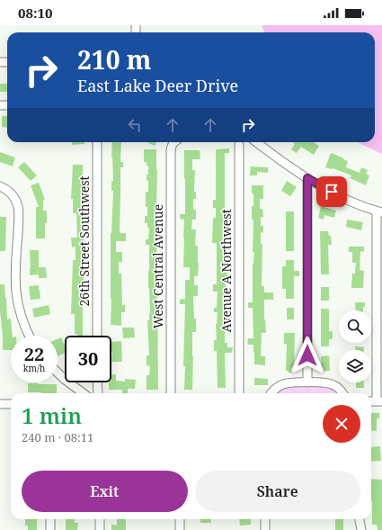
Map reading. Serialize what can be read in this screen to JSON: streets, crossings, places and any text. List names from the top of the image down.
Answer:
{
  "streets": {
    "street": ["26th Street Southwest", "West Central Avenue", "Avenue A Northwest"]
  },
  "page": {
    "status": "08:10",
    "turn": ["210 m", "East Lake Deer Drive"],
    "speed": "22 km/h",
    "limit": "30",
    "heading": ["1 min", "240 m · 08:11"],
    "buttons": ["Exit", "Share"]
  }
}
